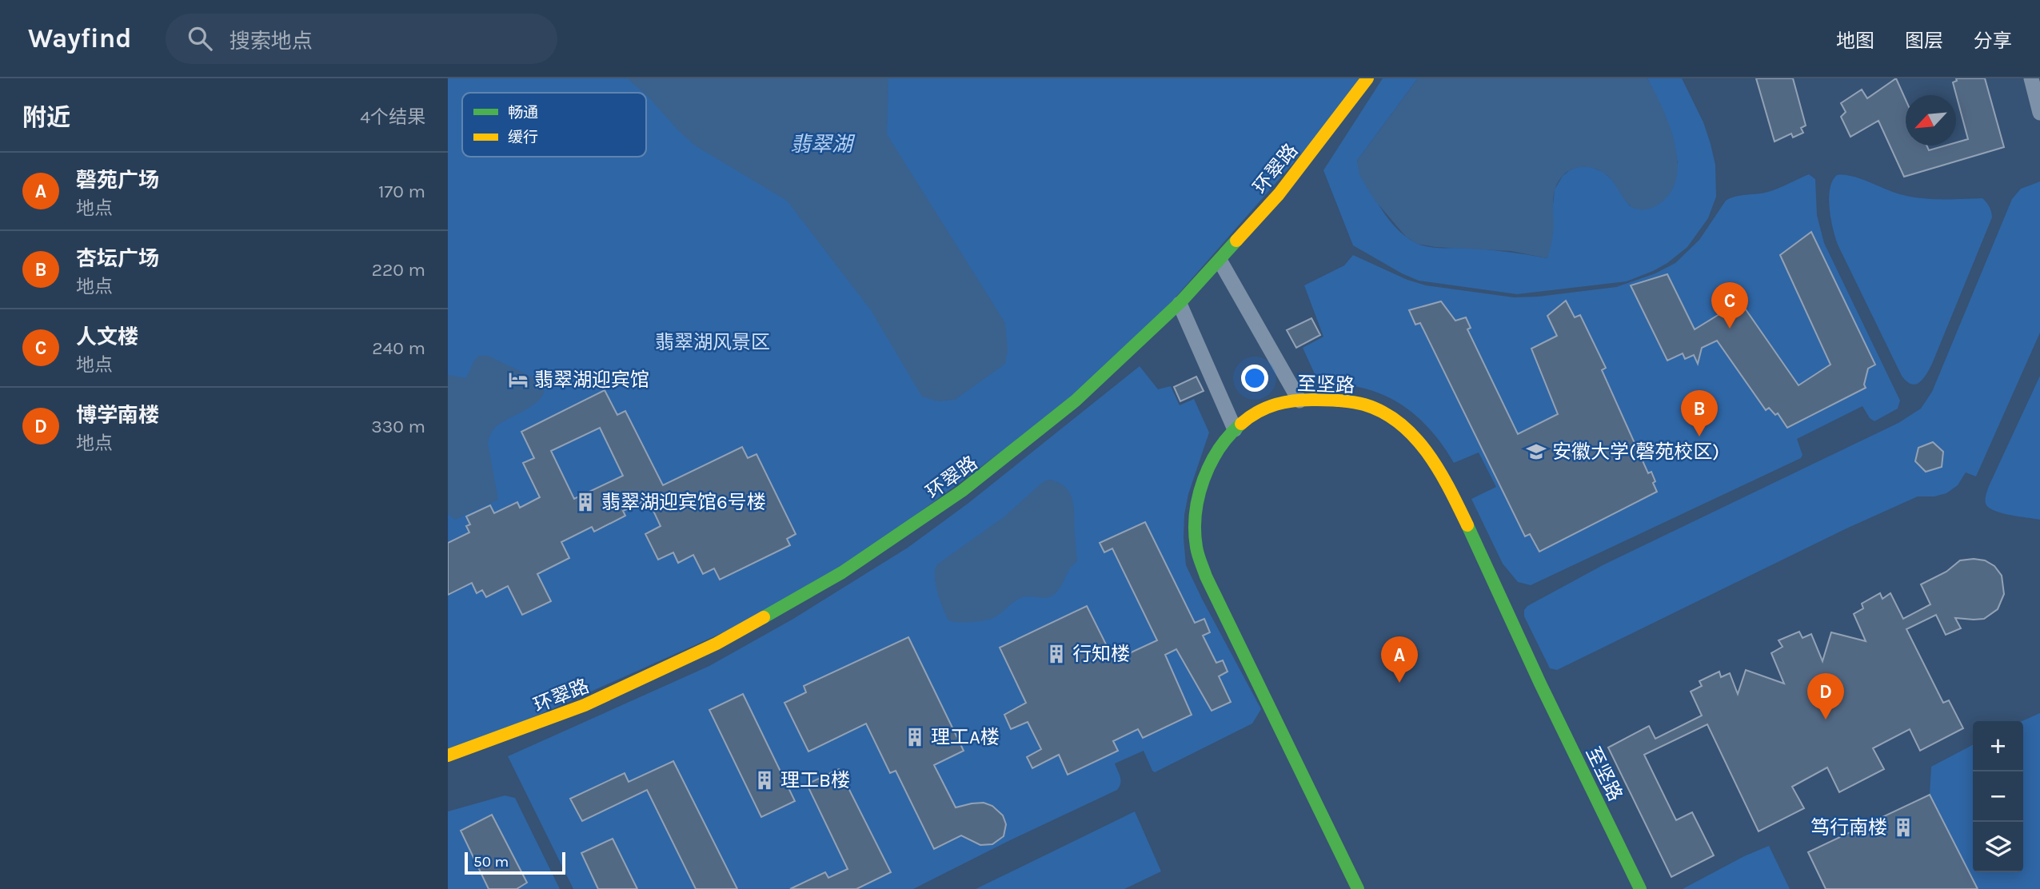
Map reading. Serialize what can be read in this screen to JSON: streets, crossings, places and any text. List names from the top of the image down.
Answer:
{
  "streets": {
    "street": ["环翠路", "至坚路"]
  },
  "water": ["翡翠湖"],
  "parks": ["翡翠湖风景区"],
  "places": {
    "hotel": ["翡翠湖迎宾馆"],
    "school or university": ["安徽大学(磬苑校区)"],
    "building": [
      "翡翠湖迎宾馆6号楼",
      "行知楼",
      "理工A楼",
      "理工B楼",
      "笃行南楼"
    ]
  },
  "legend": ["畅通", "缓行"],
  "scale_bar": "50 m",
  "north": "bottom left",
  "page": {
    "header": "Wayfind",
    "search": "搜索地点",
    "nav": ["地图", "图层", "分享"],
    "heading": ["附近", "4个结果"],
    "list": [
      {
        "mark": "A",
        "name": "磬苑广场",
        "note": "地点",
        "value": "170 m"
      },
      {
        "mark": "B",
        "name": "杏坛广场",
        "note": "地点",
        "value": "220 m"
      },
      {
        "mark": "C",
        "name": "人文楼",
        "note": "地点",
        "value": "240 m"
      },
      {
        "mark": "D",
        "name": "博学南楼",
        "note": "地点",
        "value": "330 m"
      }
    ],
    "pins": [
      "C",
      "B",
      "A",
      "D"
    ],
    "map_buttons": ["+", "−"],
    "scale": "50 m"
  }
}
